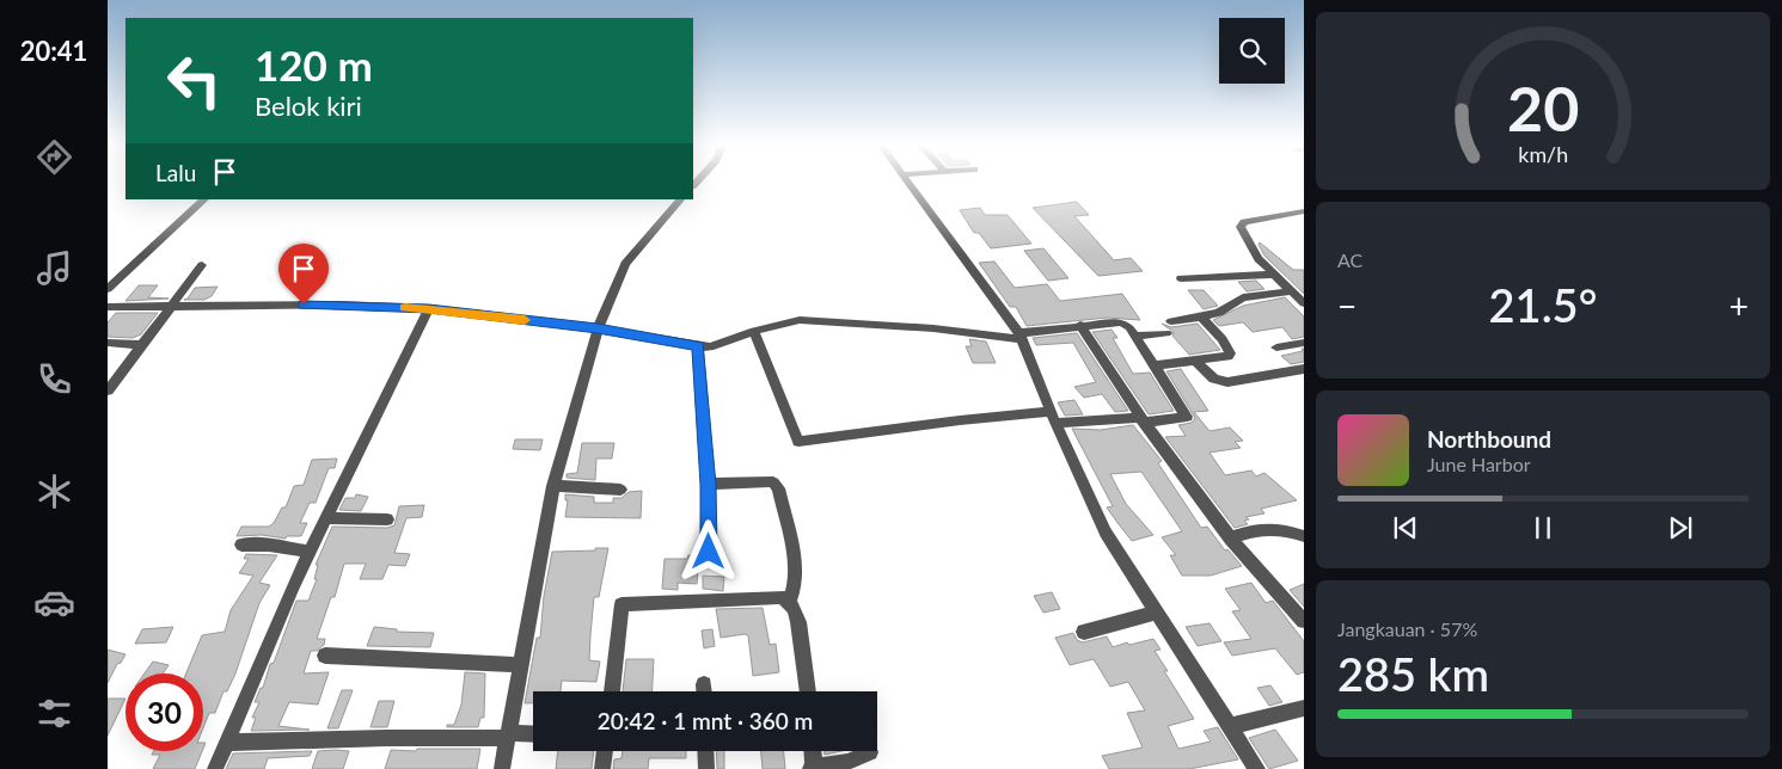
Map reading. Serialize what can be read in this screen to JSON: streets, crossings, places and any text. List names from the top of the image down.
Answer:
{
  "page": {
    "tabs": "20:41",
    "turn": ["120 m", "Belok kiri"],
    "then": "Lalu",
    "tile": [
      "AC",
      ["Jangkauan · 57%", "285 km"]
    ],
    "heat": ["−", "21.5°", "+"],
    "song": ["Northbound", "June Harbor"],
    "limit": "30",
    "trip": "20:42 · 1 mnt · 360 m",
    "gauge": ["20", "km/h"]
  }
}
